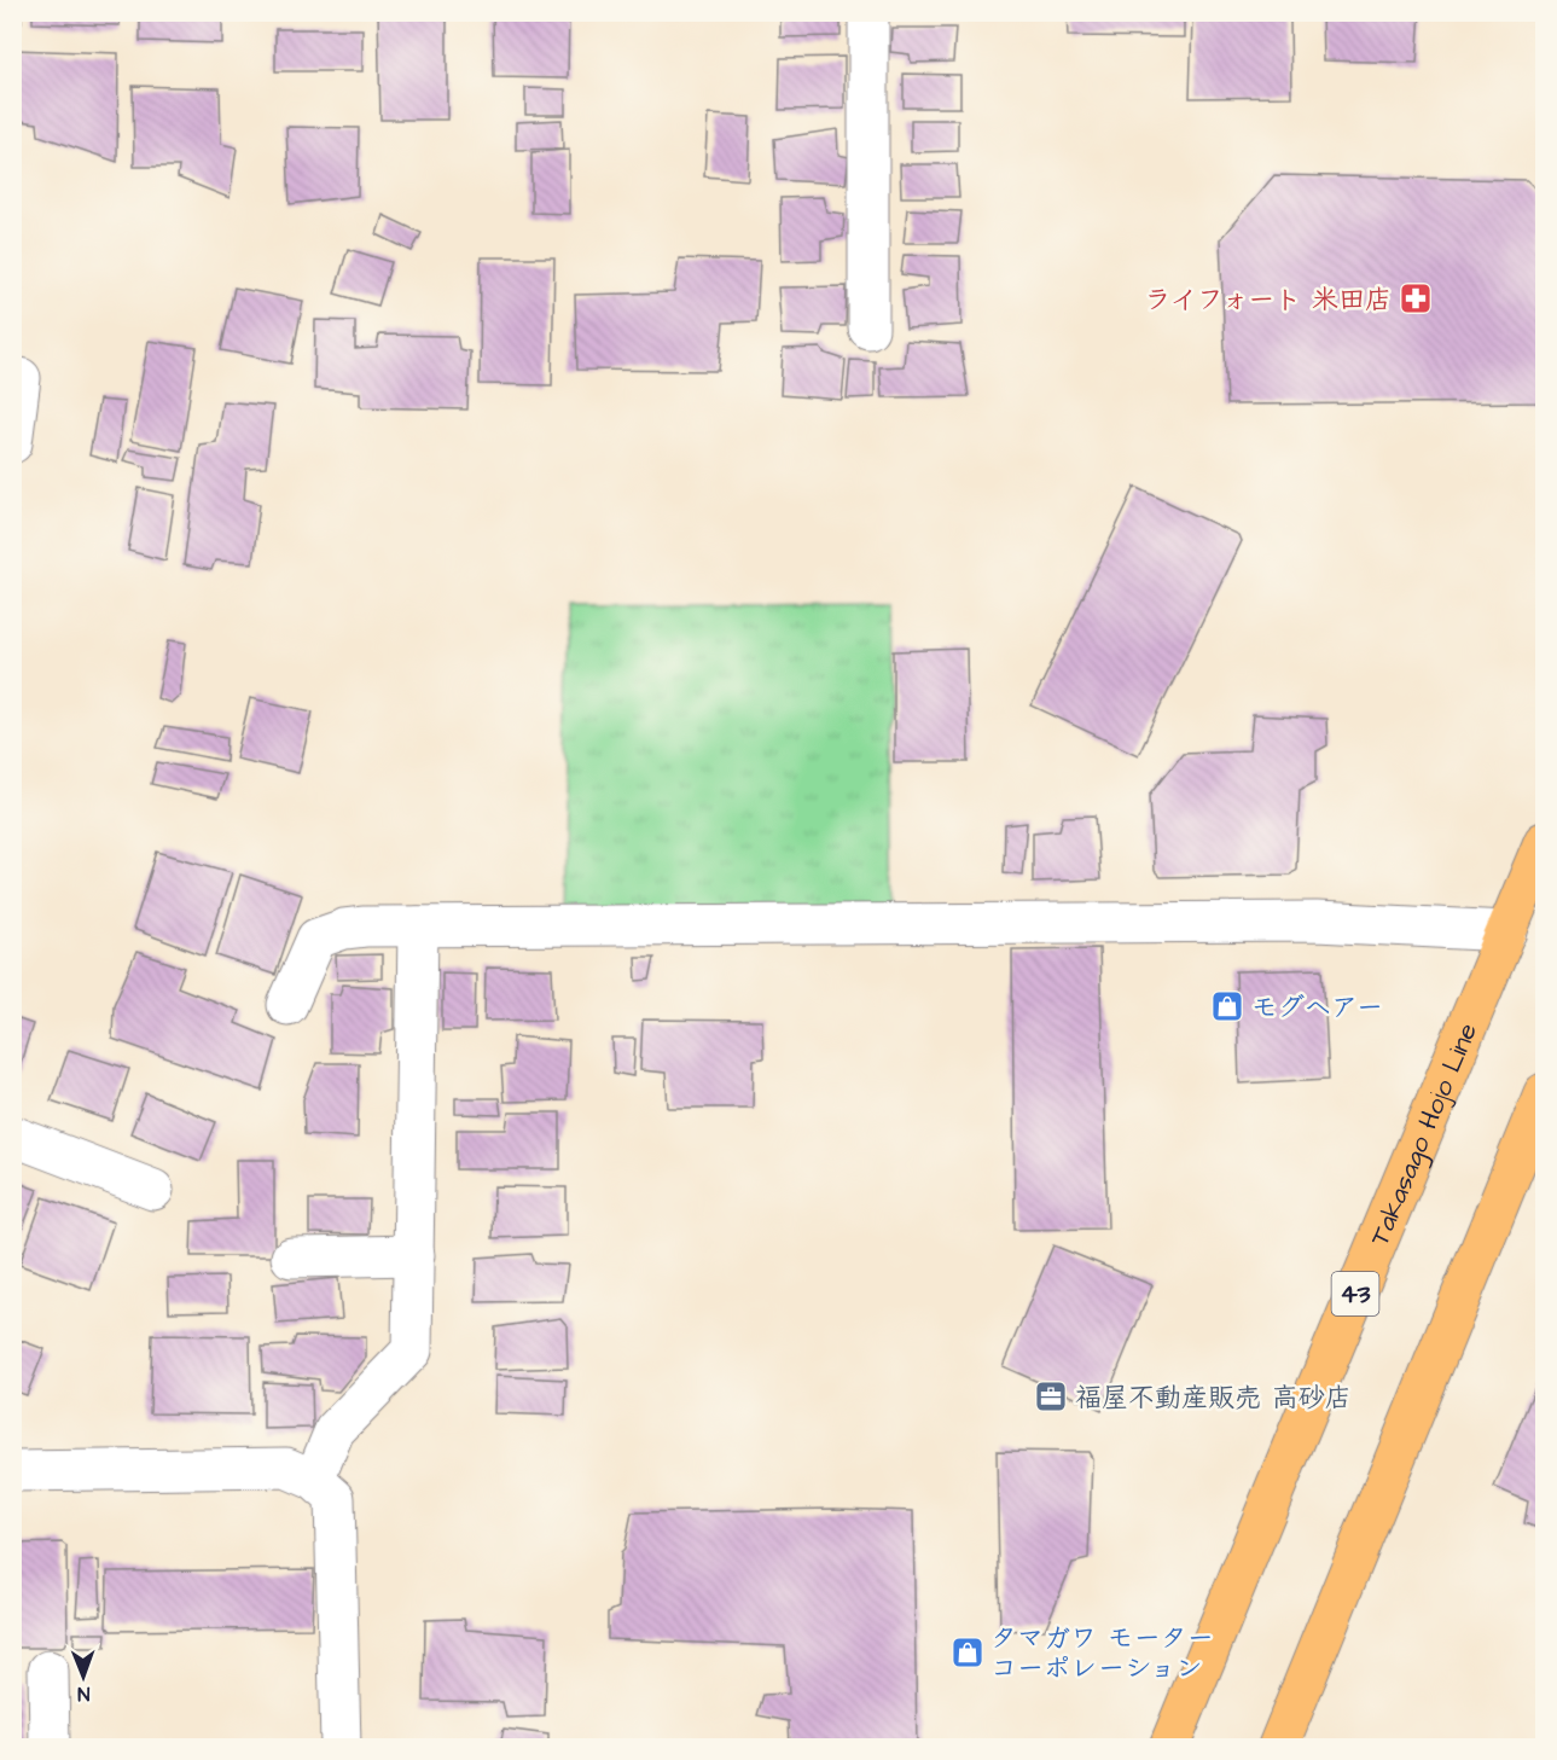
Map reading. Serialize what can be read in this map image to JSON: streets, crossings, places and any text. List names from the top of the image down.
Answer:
{
  "streets": {
    "main road": ["Takasago Hojo Line", "43"]
  },
  "places": {
    "pharmacy": ["ライフォート 米田店"],
    "shop": ["モグヘアー", "タマガワ モーター コーポレーション"],
    "office": ["福屋不動産販売 高砂店"]
  },
  "north": "bottom"
}
